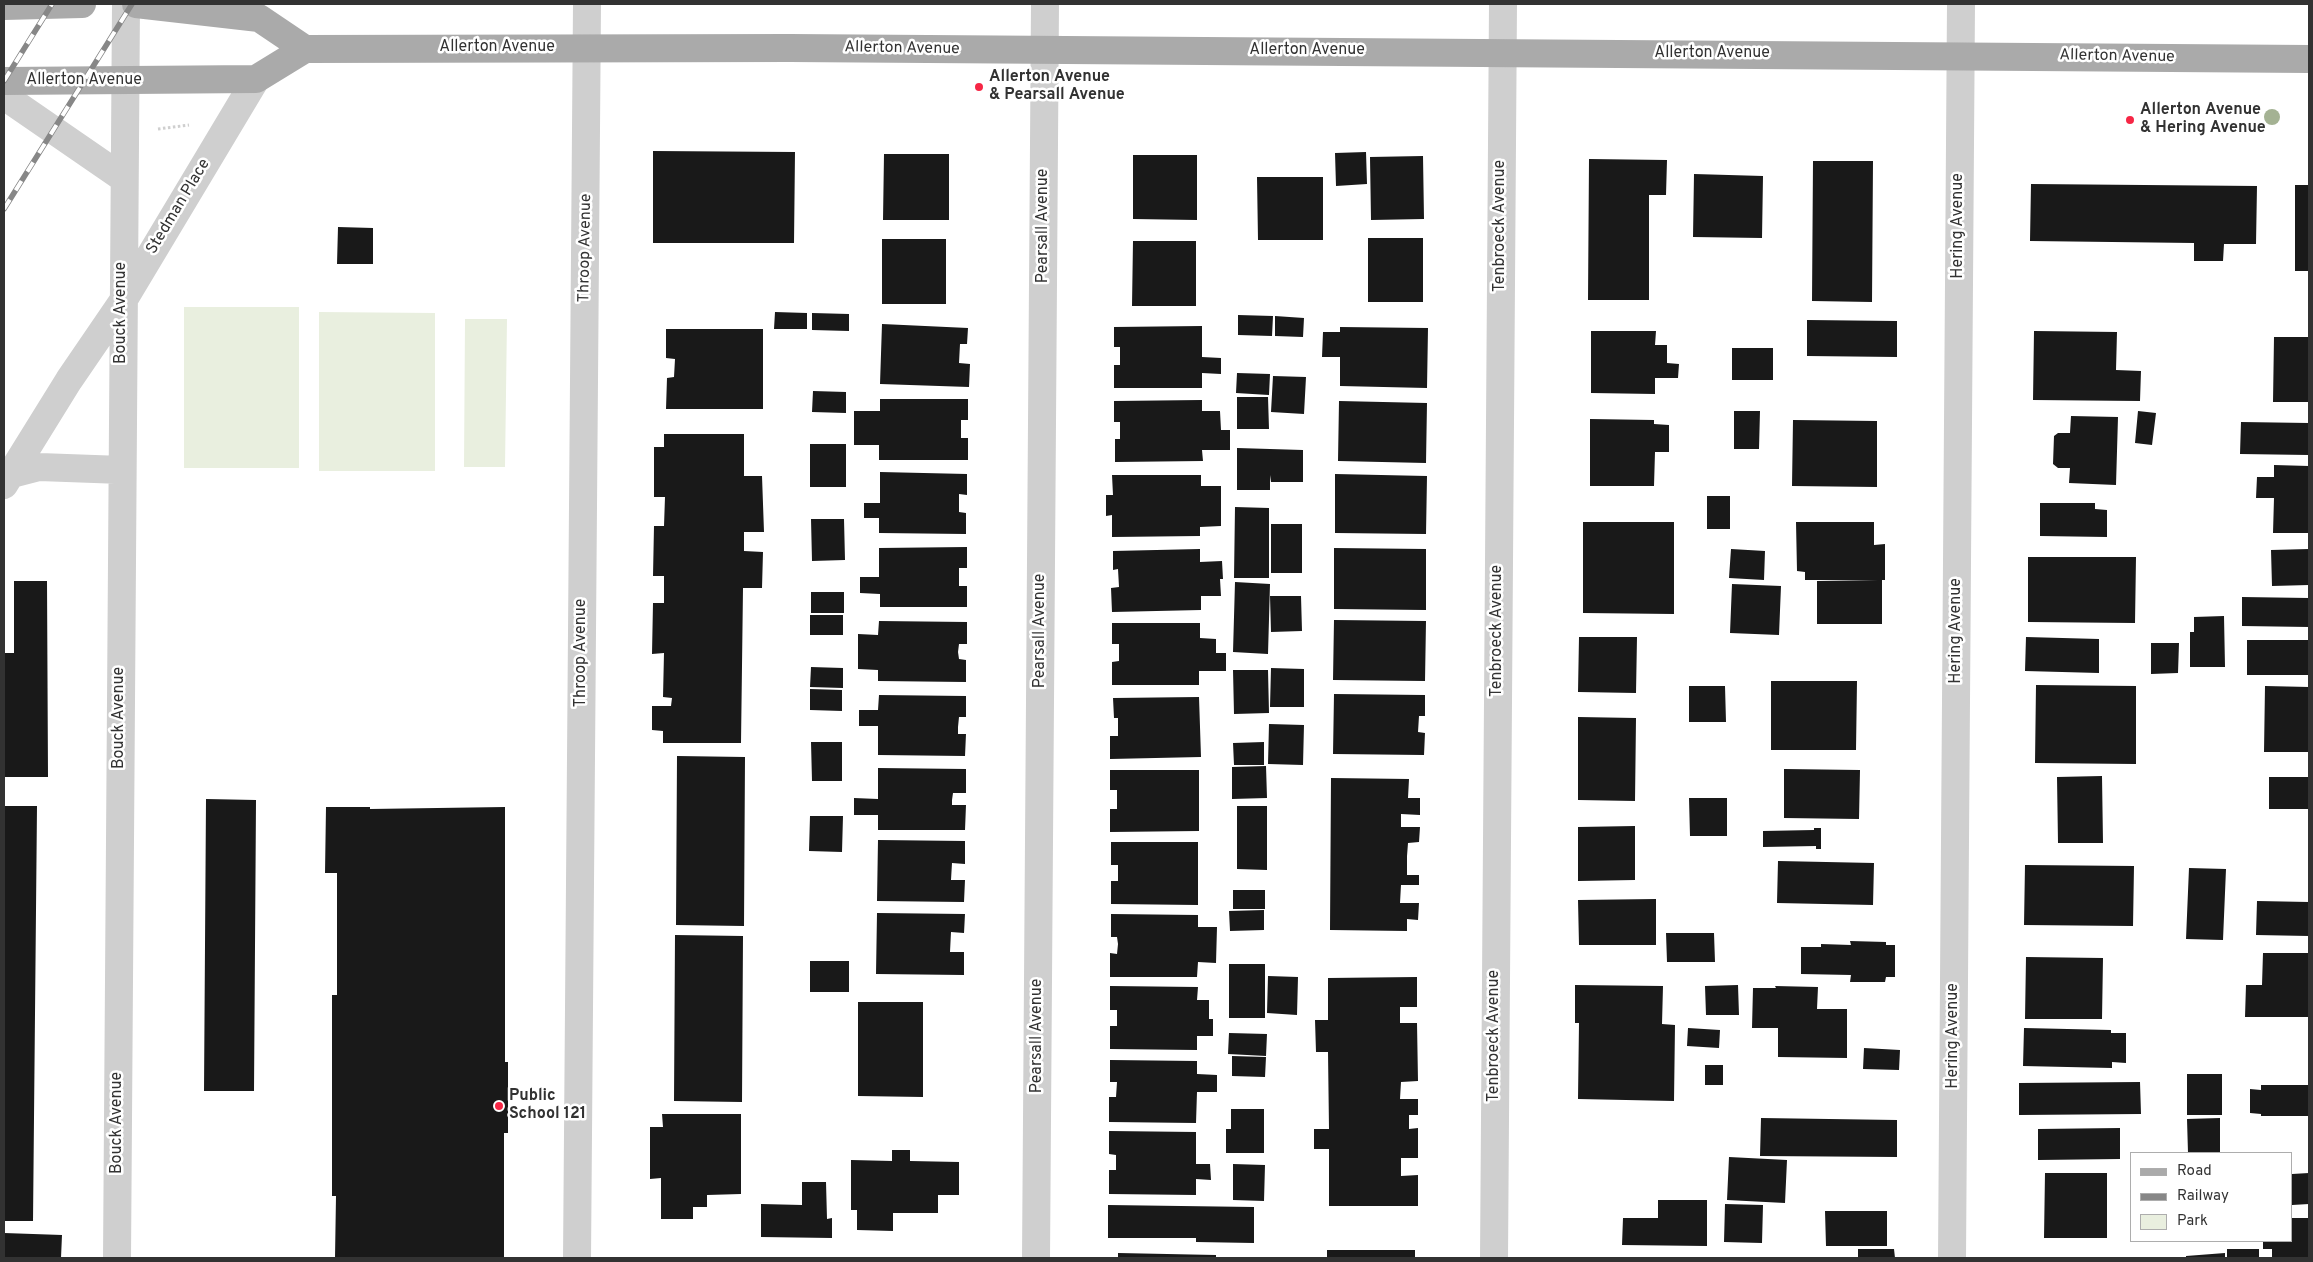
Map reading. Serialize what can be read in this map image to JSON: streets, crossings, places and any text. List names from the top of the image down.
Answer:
{
  "streets": {
    "main road": ["Allerton Avenue"],
    "street": [
      "Stedman Place",
      "Pearsall Avenue",
      "Tenbroeck Avenue",
      "Hering Avenue",
      "Throop Avenue",
      "Bouck Avenue"
    ]
  },
  "crossings": [
    ["Allerton Avenue", "Stedman Place"],
    ["Allerton Avenue", "Pearsall Avenue"],
    ["Allerton Avenue", "Tenbroeck Avenue"],
    ["Allerton Avenue", "Hering Avenue"],
    ["Allerton Avenue", "Throop Avenue"],
    ["Allerton Avenue", "Bouck Avenue"],
    ["Stedman Place", "Bouck Avenue"]
  ],
  "places": ["Allerton Avenue & Pearsall Avenue", "Allerton Avenue & Hering Avenue", "Public School 121"],
  "legend": ["Road", "Railway", "Park"]
}
